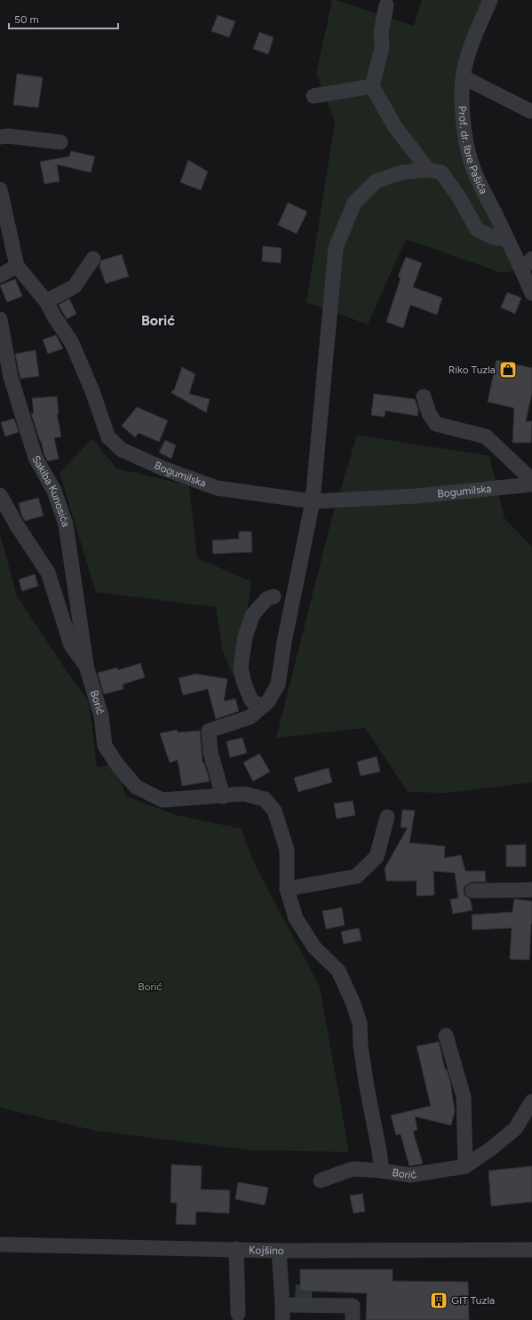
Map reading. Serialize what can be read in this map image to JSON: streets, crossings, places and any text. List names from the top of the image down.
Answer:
{
  "streets": {
    "street": [
      "Prof. dr. Ibre Pašića",
      "Bogumilska",
      "Sakiba Kunosića",
      "Borić",
      "Kojšino"
    ]
  },
  "crossings": [
    ["Sakiba Kunosića", "Borić"]
  ],
  "districts": ["Borić"],
  "parks": ["Borić"],
  "places": {
    "shop": ["Riko Tuzla"],
    "building": ["GIT Tuzla"]
  },
  "scale_bar": "50 m"
}
